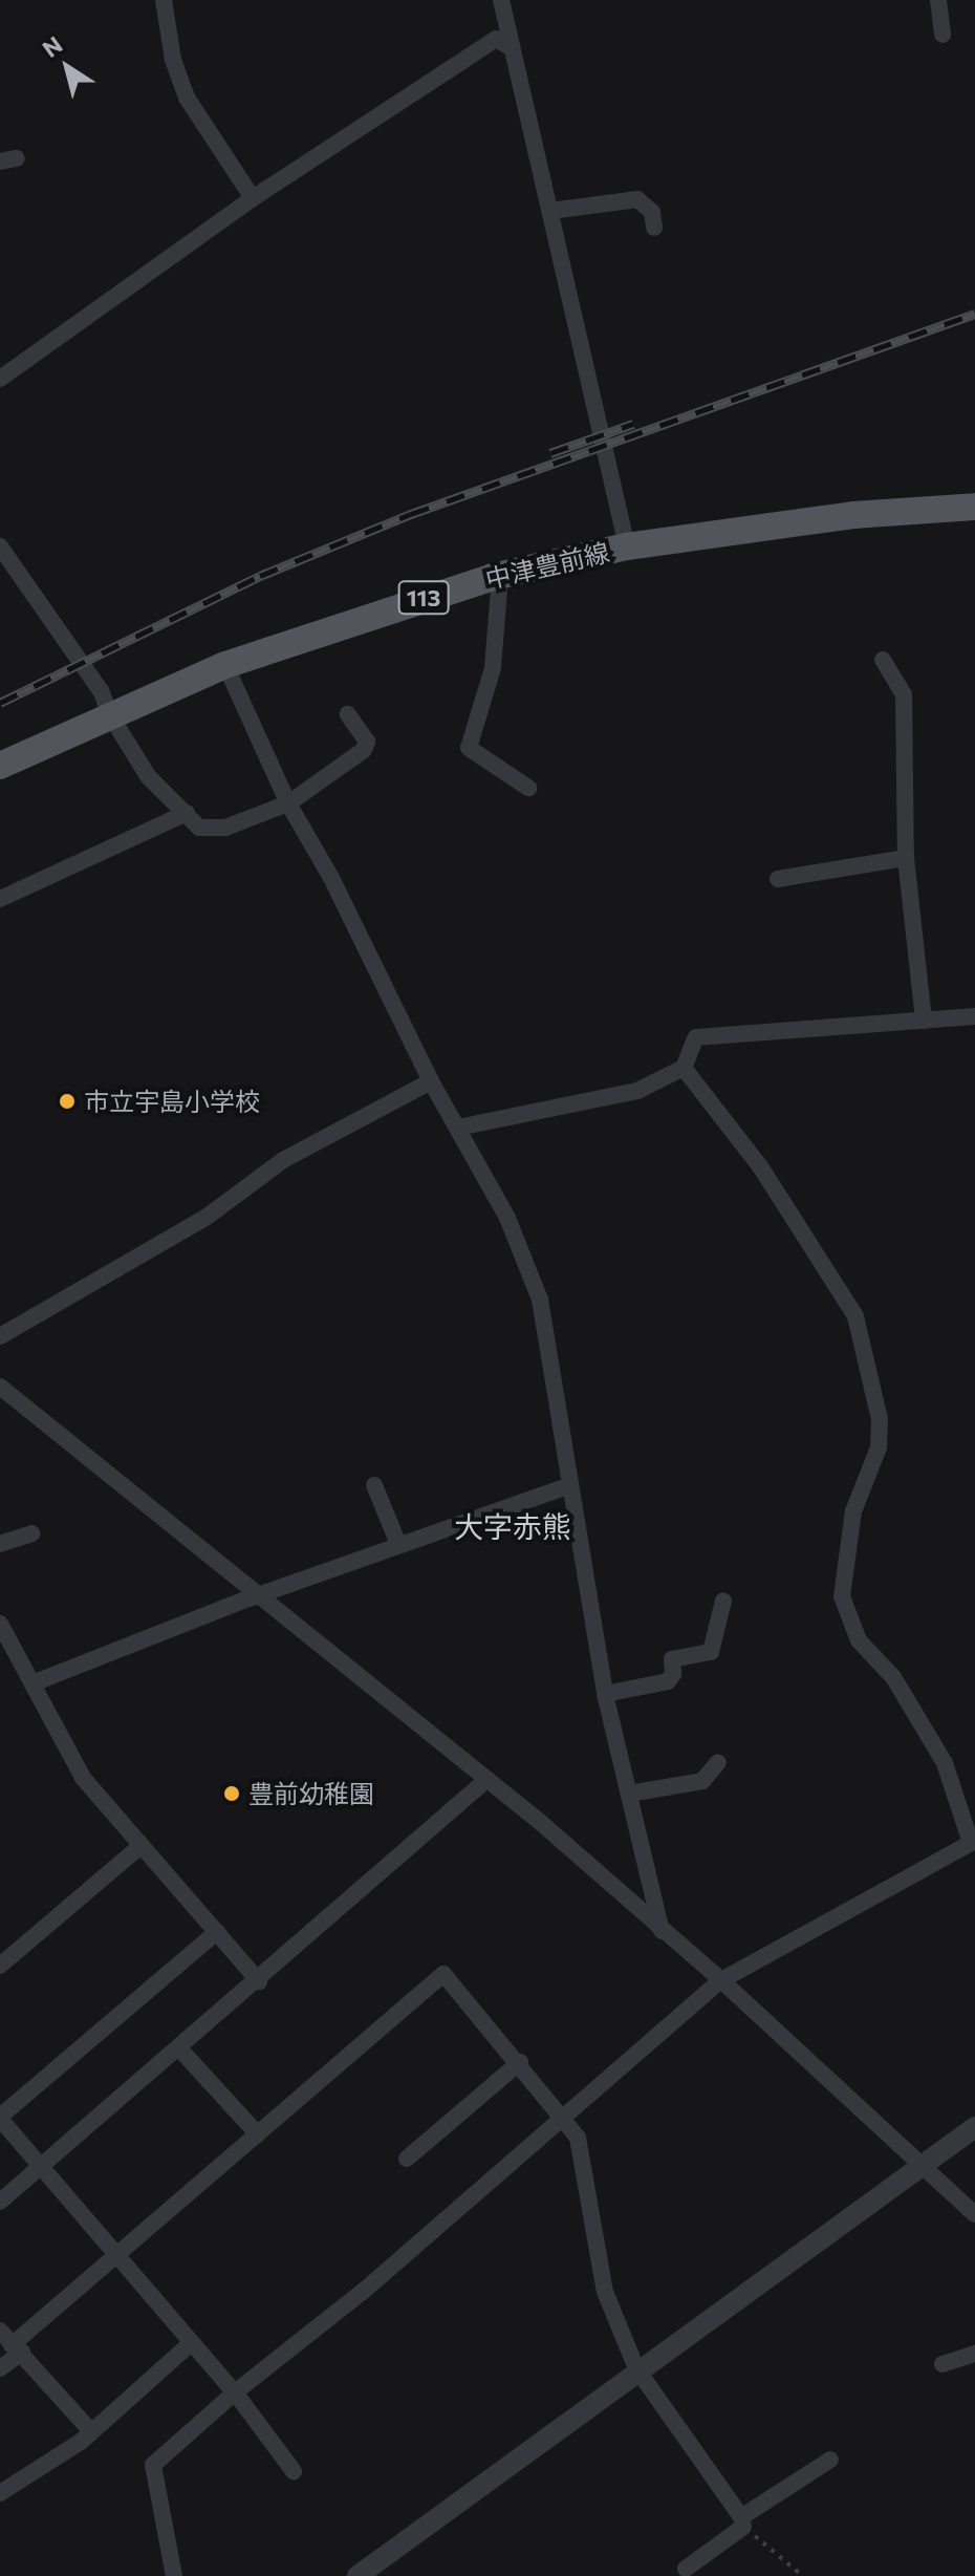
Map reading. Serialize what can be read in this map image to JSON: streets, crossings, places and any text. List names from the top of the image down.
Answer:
{
  "streets": {
    "main road": ["中津豊前線", "113"]
  },
  "districts": ["大字赤熊"],
  "places": ["市立宇島小学校", "豊前幼稚園"],
  "north": "top left"
}
